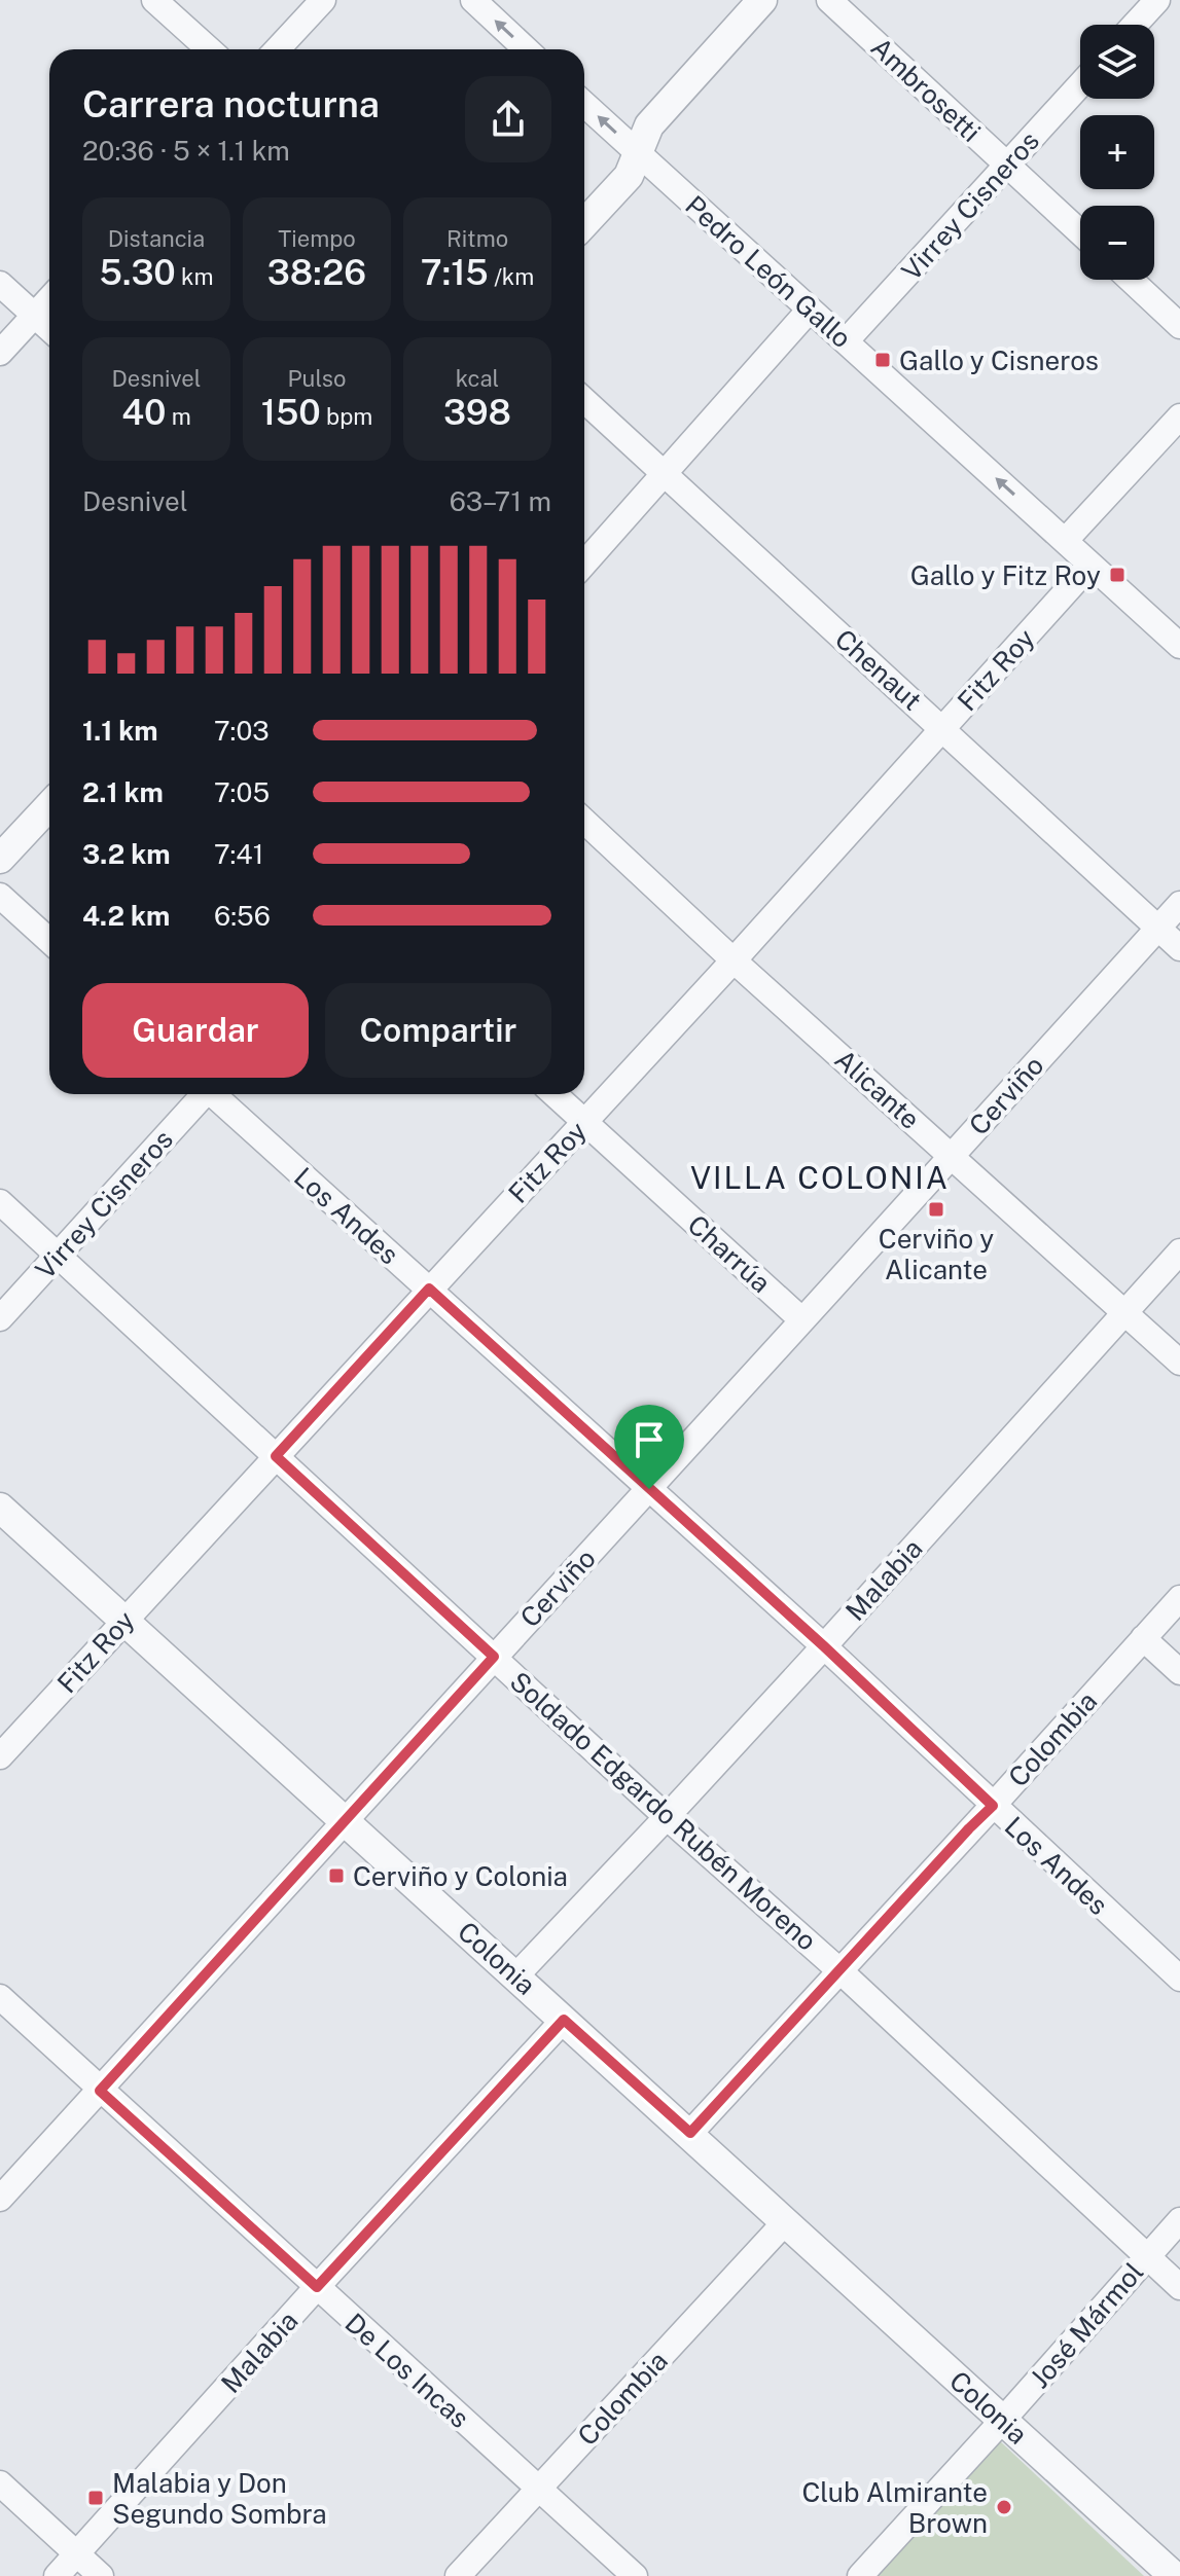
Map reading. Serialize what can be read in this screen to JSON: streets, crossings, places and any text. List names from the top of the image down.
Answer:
{
  "streets": {
    "street": [
      "Ambrosetti",
      "Virrey Cisneros",
      "Pedro León Gallo",
      "Chenaut",
      "Fitz Roy",
      "Alicante",
      "Cerviño",
      "Los Andes",
      "Charrúa",
      "Malabia",
      "Colombia",
      "Soldado Edgardo Rubén Moreno",
      "Colonia",
      "José Mármol",
      "De Los Incas"
    ]
  },
  "crossings": [
    ["Ambrosetti", "Virrey Cisneros"],
    ["Virrey Cisneros", "Pedro León Gallo"],
    ["Virrey Cisneros", "Soldado Edgardo Rubén Moreno"],
    ["Pedro León Gallo", "Fitz Roy"],
    ["Chenaut", "Fitz Roy"],
    ["Chenaut", "Cerviño"],
    ["Fitz Roy", "Alicante"],
    ["Fitz Roy", "Los Andes"],
    ["Fitz Roy", "Charrúa"],
    ["Fitz Roy", "Soldado Edgardo Rubén Moreno"],
    ["Fitz Roy", "Colonia"],
    ["Alicante", "Cerviño"],
    ["Alicante", "Malabia"],
    ["Cerviño", "Los Andes"],
    ["Cerviño", "Charrúa"],
    ["Cerviño", "Soldado Edgardo Rubén Moreno"],
    ["Cerviño", "Colonia"],
    ["Cerviño", "De Los Incas"],
    ["Los Andes", "Malabia"],
    ["Los Andes", "Colombia"],
    ["Malabia", "Soldado Edgardo Rubén Moreno"],
    ["Malabia", "Colonia"],
    ["Malabia", "De Los Incas"],
    ["Colombia", "Soldado Edgardo Rubén Moreno"],
    ["Colombia", "Colonia"],
    ["Colombia", "De Los Incas"],
    ["Soldado Edgardo Rubén Moreno", "José Mármol"],
    ["Colonia", "José Mármol"]
  ],
  "one_way": ["Pedro León Gallo"],
  "districts": ["VILLA COLONIA"],
  "places": {
    "transit": [
      "Gallo y Cisneros",
      "Gallo y Fitz Roy",
      "Cerviño y Alicante",
      "Cerviño y Colonia",
      "Malabia y Don Segundo Sombra"
    ],
    "other": ["Club Almirante Brown"]
  },
  "page": {
    "map_buttons": ["+", "−"],
    "heading": ["Carrera nocturna", "20:36 · 5 × 1.1 km"],
    "stats": [
      ["Distancia", "5.30 km"],
      ["Tiempo", "38:26"],
      ["Ritmo", "7:15 /km"],
      ["Desnivel", "40 m"],
      ["Pulso", "150 bpm"],
      ["kcal", "398"]
    ],
    "chart": ["Desnivel", "63–71 m"],
    "list": [
      {
        "name": "1.1 km",
        "note": "7:03"
      },
      {
        "name": "2.1 km",
        "note": "7:05"
      },
      {
        "name": "3.2 km",
        "note": "7:41"
      },
      {
        "name": "4.2 km",
        "note": "6:56"
      }
    ],
    "buttons": ["Guardar", "Compartir"]
  }
}
